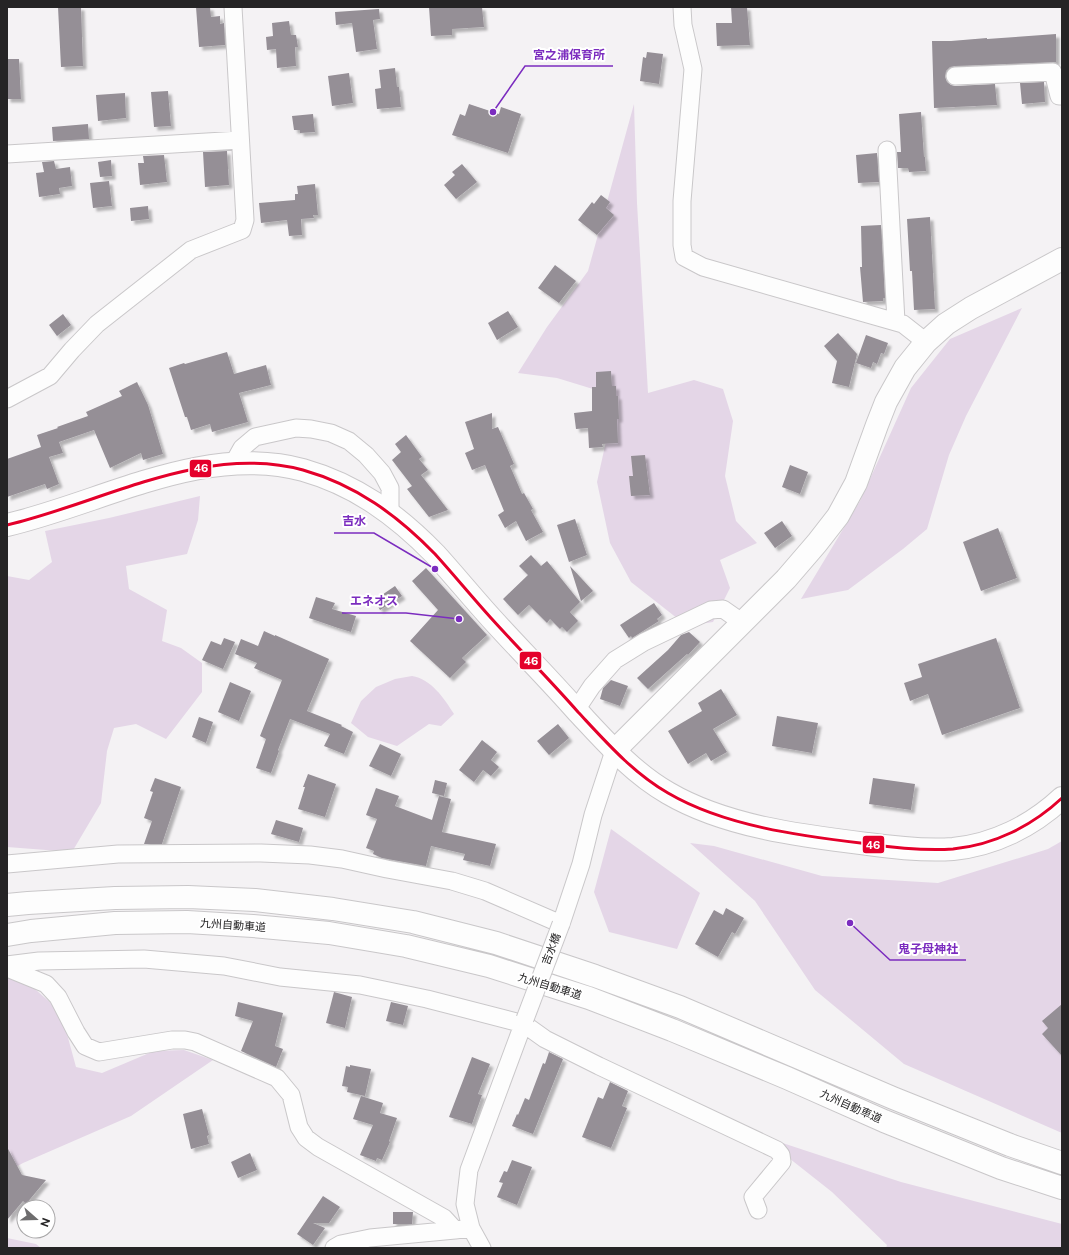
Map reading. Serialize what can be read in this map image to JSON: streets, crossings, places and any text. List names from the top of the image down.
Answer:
{
  "streets": {
    "main road": ["九州自動車道"],
    "street": ["吉水橋"]
  },
  "places": [
    "宮之浦保育所",
    "吉水",
    "エネオス",
    "鬼子母神社"
  ],
  "lines": ["transit line 46"],
  "north": "right"
}
